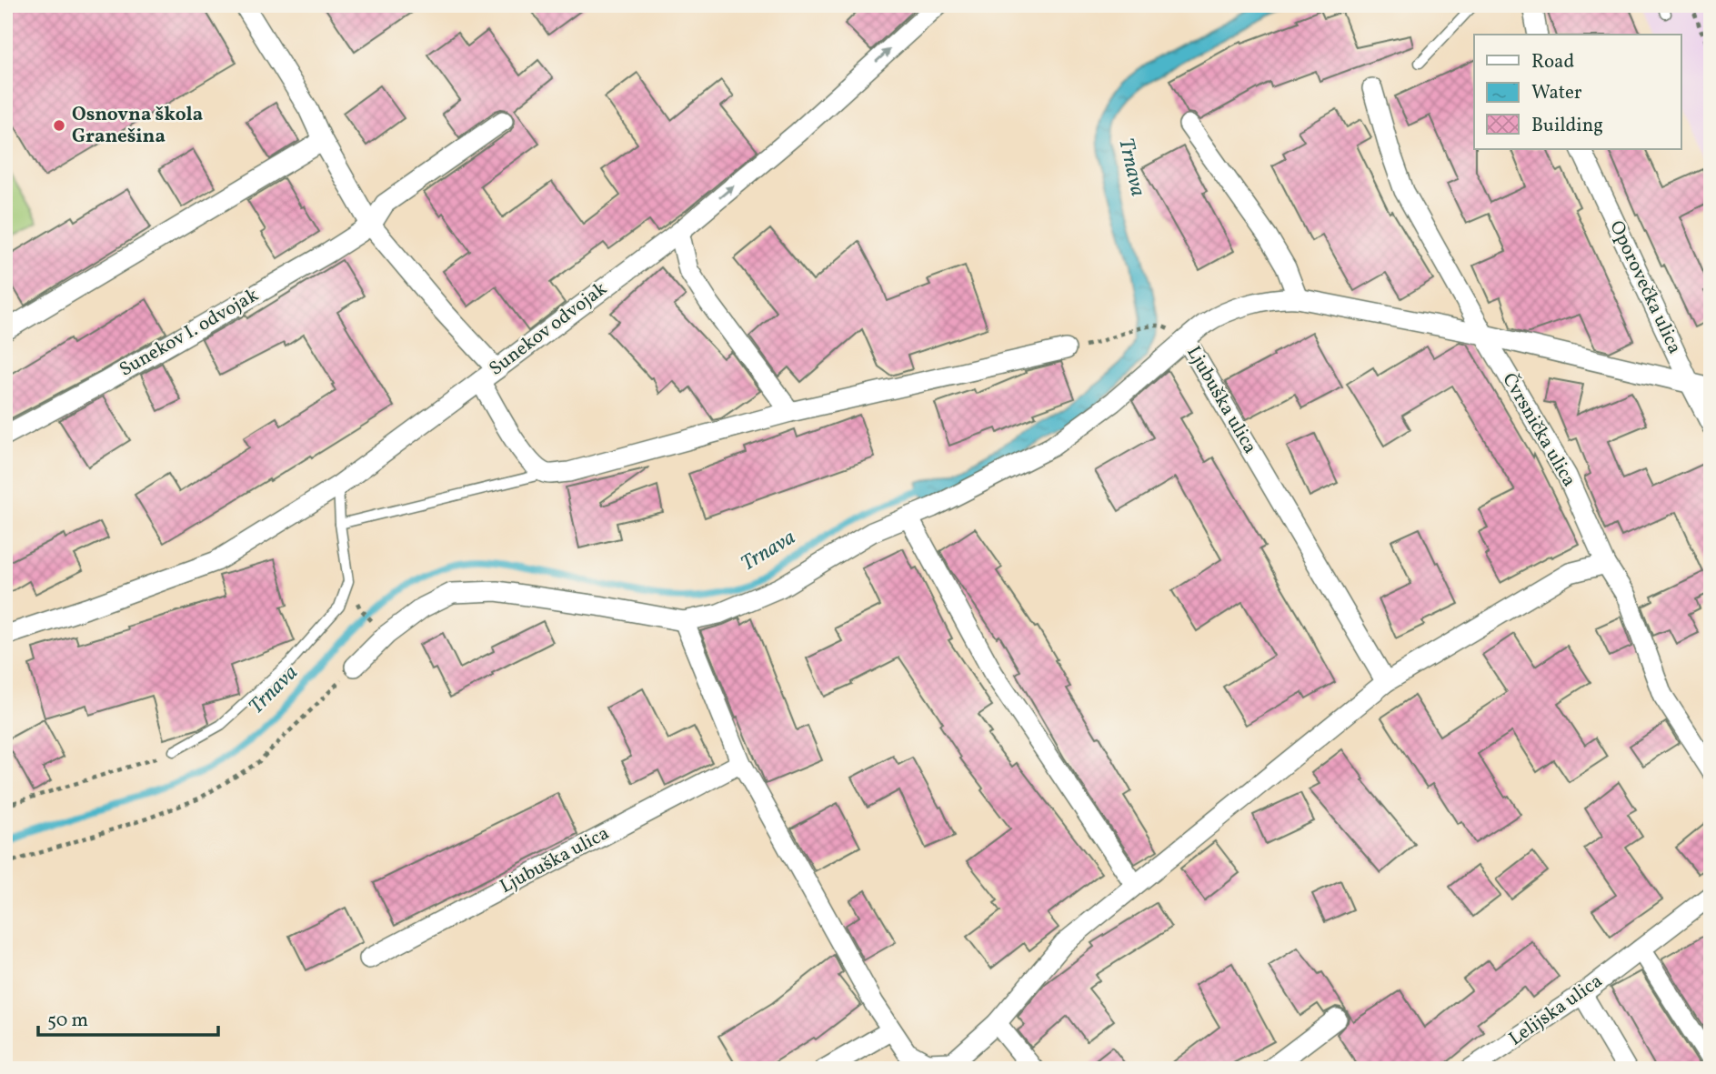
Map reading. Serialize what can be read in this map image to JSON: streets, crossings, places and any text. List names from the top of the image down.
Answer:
{
  "streets": {
    "street": [
      "Oporovečka ulica",
      "Sunekov odvojak",
      "Sunekov I. odvojak",
      "Ljubuška ulica",
      "Čvrsnička ulica",
      "Lelijska ulica"
    ]
  },
  "one_way": ["Sunekov odvojak"],
  "water": ["Trnava"],
  "places": ["Osnovna škola Granešina"],
  "legend": ["Road", "Water", "Building"],
  "scale_bar": "50 m"
}
